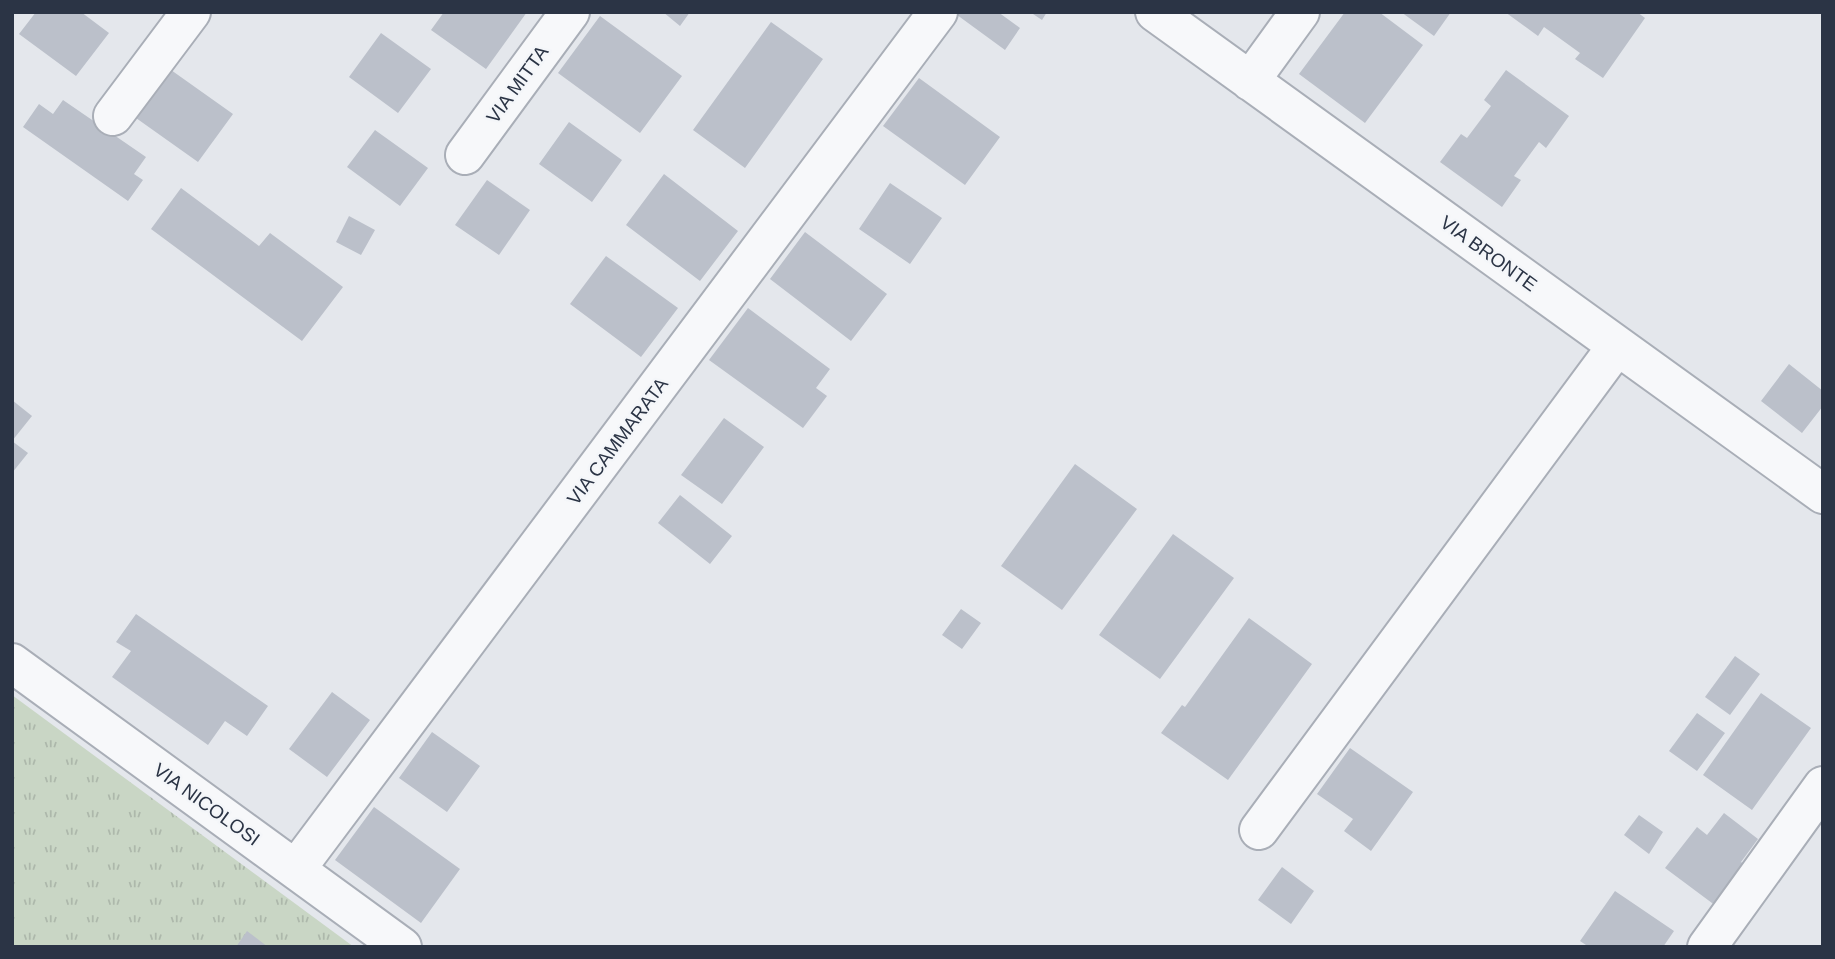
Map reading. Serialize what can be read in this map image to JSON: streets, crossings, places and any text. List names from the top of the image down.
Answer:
{
  "streets": {
    "street": [
      "VIA MITTA",
      "VIA BRONTE",
      "VIA CAMMARATA",
      "VIA NICOLOSI"
    ]
  },
  "crossings": [
    ["VIA CAMMARATA", "VIA NICOLOSI"]
  ]
}
